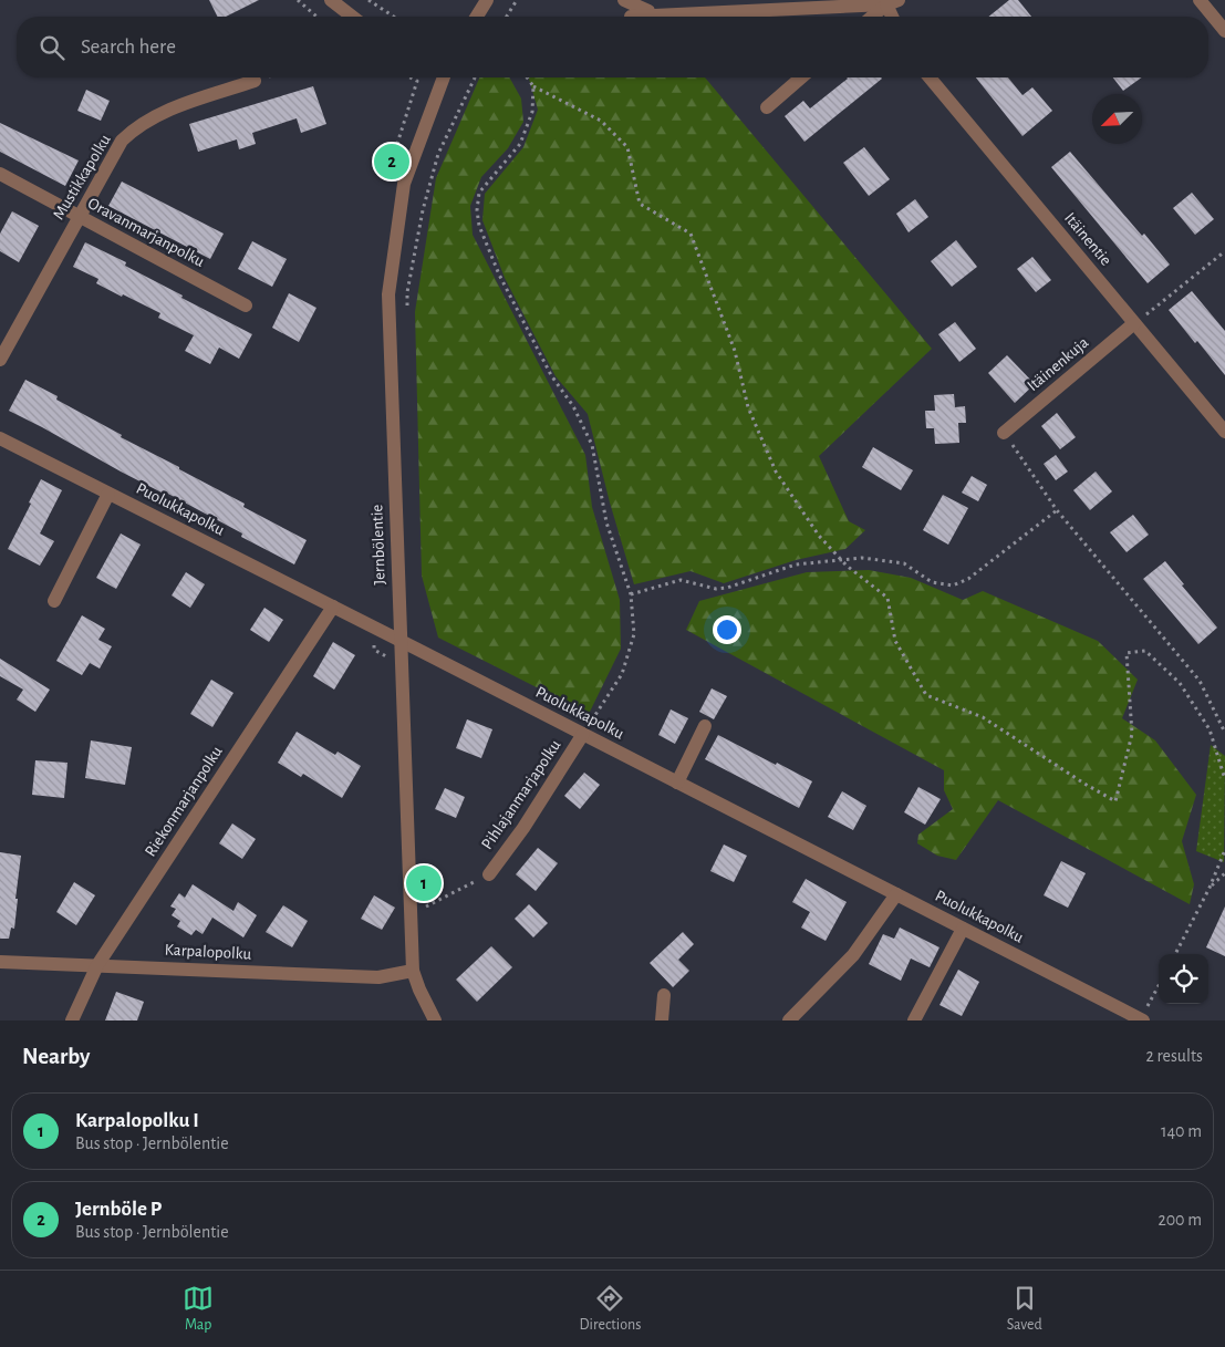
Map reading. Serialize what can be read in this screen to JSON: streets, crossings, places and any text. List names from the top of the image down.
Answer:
{
  "streets": {
    "street": [
      "Mustikkapolku",
      "Oravanmarjanpolku",
      "Itäinentie",
      "Itäinenkuja",
      "Puolukkapolku",
      "Jernbölentie",
      "Pihlajanmarjapolku",
      "Riekonmarjanpolku",
      "Karpalopolku"
    ]
  },
  "crossings": [
    ["Mustikkapolku", "Oravanmarjanpolku"],
    ["Itäinentie", "Itäinenkuja"],
    ["Puolukkapolku", "Jernbölentie"],
    ["Puolukkapolku", "Pihlajanmarjapolku"],
    ["Puolukkapolku", "Riekonmarjanpolku"],
    ["Jernbölentie", "Karpalopolku"],
    ["Riekonmarjanpolku", "Karpalopolku"]
  ],
  "north": "bottom left",
  "page": {
    "search": "Search here",
    "pins": ["2", "1"],
    "heading": ["Nearby", "2 results"],
    "list": [
      {
        "mark": "1",
        "name": "Karpalopolku I",
        "note": "Bus stop · Jernbölentie",
        "value": "140 m"
      },
      {
        "mark": "2",
        "name": "Jernböle P",
        "note": "Bus stop · Jernbölentie",
        "value": "200 m"
      }
    ],
    "nav": ["Map", "Directions", "Saved"]
  }
}
